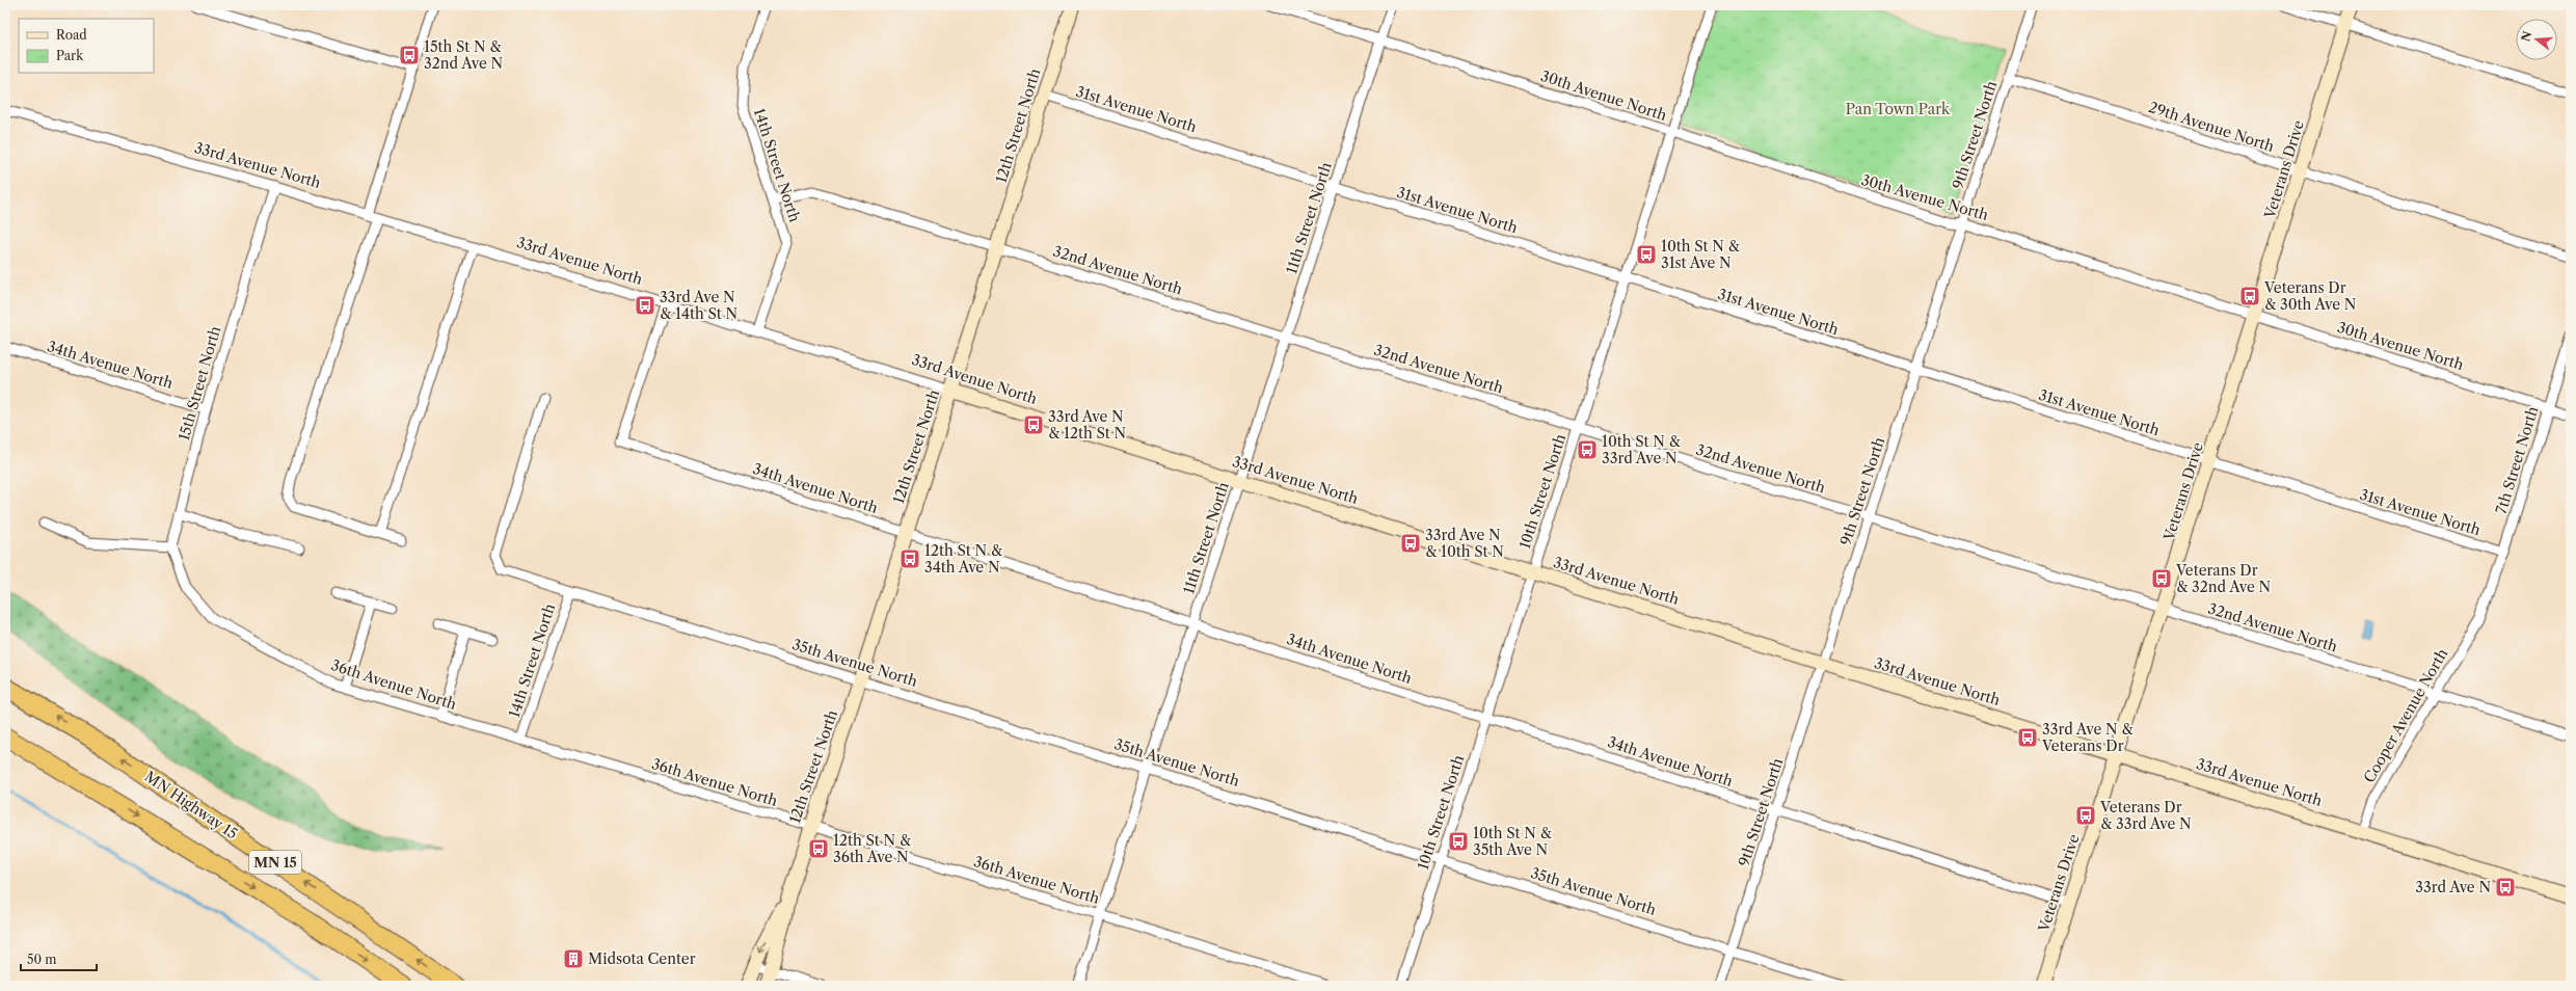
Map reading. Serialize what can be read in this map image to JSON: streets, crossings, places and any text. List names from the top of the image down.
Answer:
{
  "streets": {
    "highway": ["MN Highway 15", "MN 15"],
    "street": [
      "30th Avenue North",
      "31st Avenue North",
      "12th Street North",
      "29th Avenue North",
      "9th Street North",
      "33rd Avenue North",
      "14th Street North",
      "Veterans Drive",
      "11th Street North",
      "32nd Avenue North",
      "34th Avenue North",
      "15th Street North",
      "7th Street North",
      "10th Street North",
      "35th Avenue North",
      "36th Avenue North",
      "Cooper Avenue North"
    ]
  },
  "crossings": [
    ["30th Avenue North", "9th Street North"],
    ["30th Avenue North", "Veterans Drive"],
    ["30th Avenue North", "11th Street North"],
    ["30th Avenue North", "7th Street North"],
    ["30th Avenue North", "10th Street North"],
    ["31st Avenue North", "12th Street North"],
    ["31st Avenue North", "9th Street North"],
    ["31st Avenue North", "Veterans Drive"],
    ["31st Avenue North", "11th Street North"],
    ["31st Avenue North", "7th Street North"],
    ["31st Avenue North", "10th Street North"],
    ["12th Street North", "33rd Avenue North"],
    ["12th Street North", "32nd Avenue North"],
    ["12th Street North", "34th Avenue North"],
    ["12th Street North", "35th Avenue North"],
    ["12th Street North", "36th Avenue North"],
    ["29th Avenue North", "9th Street North"],
    ["29th Avenue North", "Veterans Drive"],
    ["9th Street North", "33rd Avenue North"],
    ["9th Street North", "32nd Avenue North"],
    ["9th Street North", "34th Avenue North"],
    ["9th Street North", "35th Avenue North"],
    ["33rd Avenue North", "14th Street North"],
    ["33rd Avenue North", "Veterans Drive"],
    ["33rd Avenue North", "11th Street North"],
    ["33rd Avenue North", "34th Avenue North"],
    ["33rd Avenue North", "15th Street North"],
    ["33rd Avenue North", "10th Street North"],
    ["33rd Avenue North", "Cooper Avenue North"],
    ["14th Street North", "32nd Avenue North"],
    ["14th Street North", "35th Avenue North"],
    ["14th Street North", "36th Avenue North"],
    ["Veterans Drive", "32nd Avenue North"],
    ["Veterans Drive", "34th Avenue North"],
    ["11th Street North", "32nd Avenue North"],
    ["11th Street North", "34th Avenue North"],
    ["11th Street North", "35th Avenue North"],
    ["11th Street North", "36th Avenue North"],
    ["32nd Avenue North", "10th Street North"],
    ["32nd Avenue North", "Cooper Avenue North"],
    ["34th Avenue North", "15th Street North"],
    ["34th Avenue North", "10th Street North"],
    ["15th Street North", "36th Avenue North"],
    ["7th Street North", "Cooper Avenue North"],
    ["10th Street North", "35th Avenue North"]
  ],
  "parks": ["Pan Town Park"],
  "places": {
    "bus stop": [
      "15th St N & 32nd Ave N",
      "10th St N & 31st Ave N",
      "Veterans Dr & 30th Ave N",
      "33rd Ave N & 14th St N",
      "33rd Ave N & 12th St N",
      "10th St N & 33rd Ave N",
      "33rd Ave N & 10th St N",
      "12th St N & 34th Ave N",
      "Veterans Dr & 32nd Ave N",
      "33rd Ave N & Veterans Dr",
      "Veterans Dr & 33rd Ave N",
      "10th St N & 35th Ave N",
      "12th St N & 36th Ave N",
      "33rd Ave N"
    ],
    "building": ["Midsota Center"]
  },
  "legend": ["Road", "Park"],
  "scale_bar": "50 m",
  "north": "left"
}
